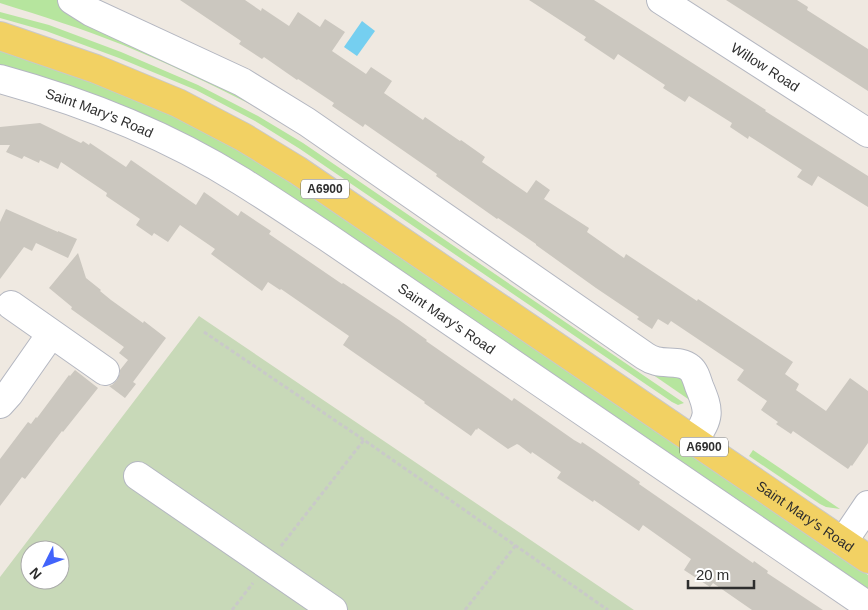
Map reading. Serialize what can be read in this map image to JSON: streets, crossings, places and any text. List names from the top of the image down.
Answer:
{
  "streets": {
    "main road": ["Saint Mary's Road", "A6900"],
    "street": ["Willow Road"]
  },
  "scale_bar": "20 m",
  "north": "bottom left"
}
